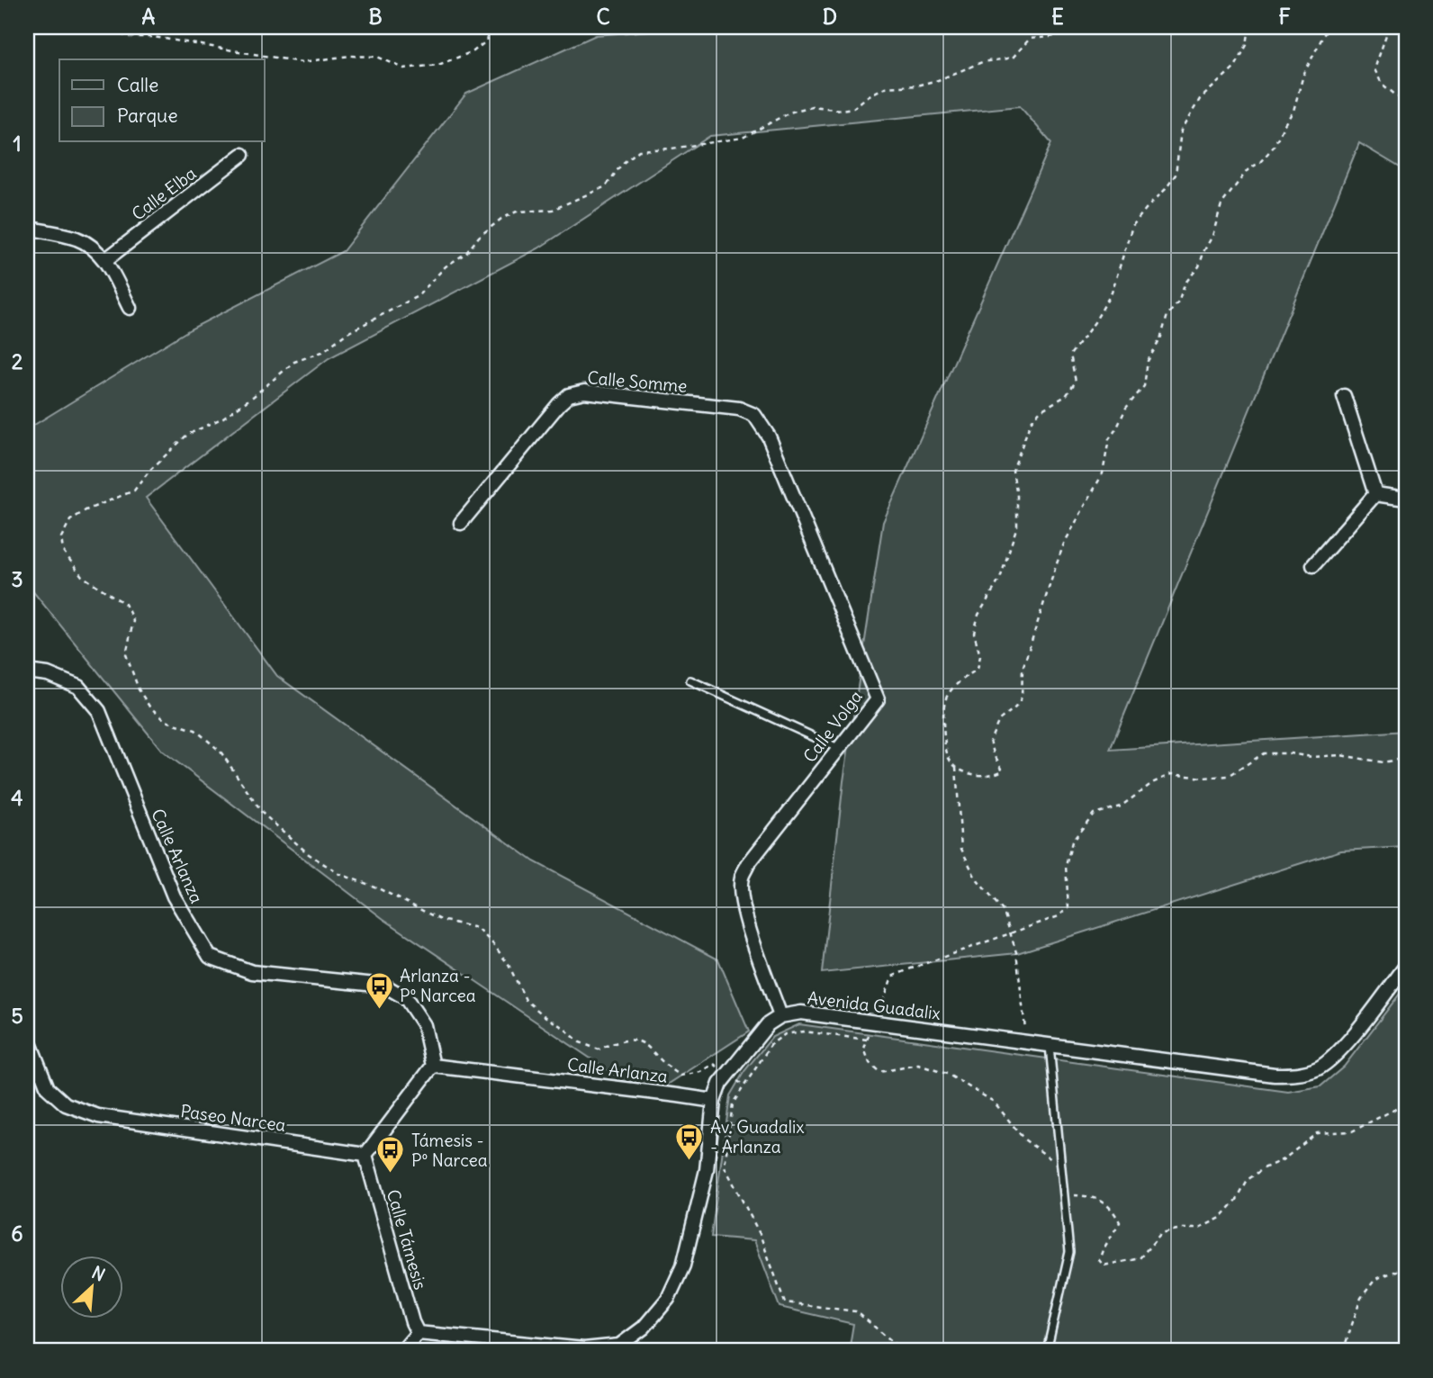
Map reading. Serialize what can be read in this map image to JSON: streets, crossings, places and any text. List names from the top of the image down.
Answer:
{
  "streets": {
    "street": [
      "Calle Elba",
      "Calle Somme",
      "Calle Volga",
      "Calle Arlanza",
      "Avenida Guadalix",
      "Paseo Narcea",
      "Calle Támesis"
    ]
  },
  "crossings": [
    ["Calle Somme", "Calle Volga"],
    ["Calle Volga", "Avenida Guadalix"],
    ["Paseo Narcea", "Calle Támesis"]
  ],
  "places": {
    "bus stop": ["Arlanza - Pº Narcea", "Av. Guadalix - Arlanza", "Támesis - Pº Narcea"]
  },
  "legend": ["Calle", "Parque"],
  "north": "top right",
  "grid": {
    "columns": [
      "A",
      "B",
      "C",
      "D",
      "E",
      "F"
    ],
    "rows": [
      "1",
      "2",
      "3",
      "4",
      "5",
      "6"
    ]
  }
}
